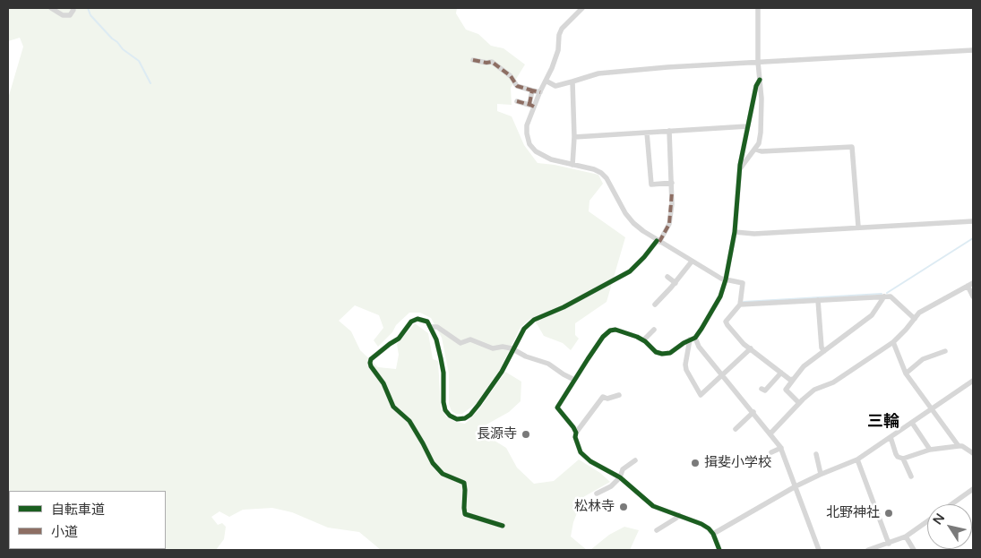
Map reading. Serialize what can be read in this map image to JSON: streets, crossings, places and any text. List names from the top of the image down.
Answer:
{
  "districts": ["三輪"],
  "places": [
    "長源寺",
    "揖斐小学校",
    "松林寺",
    "北野神社"
  ],
  "legend": ["自転車道", "小道"],
  "north": "top left"
}
